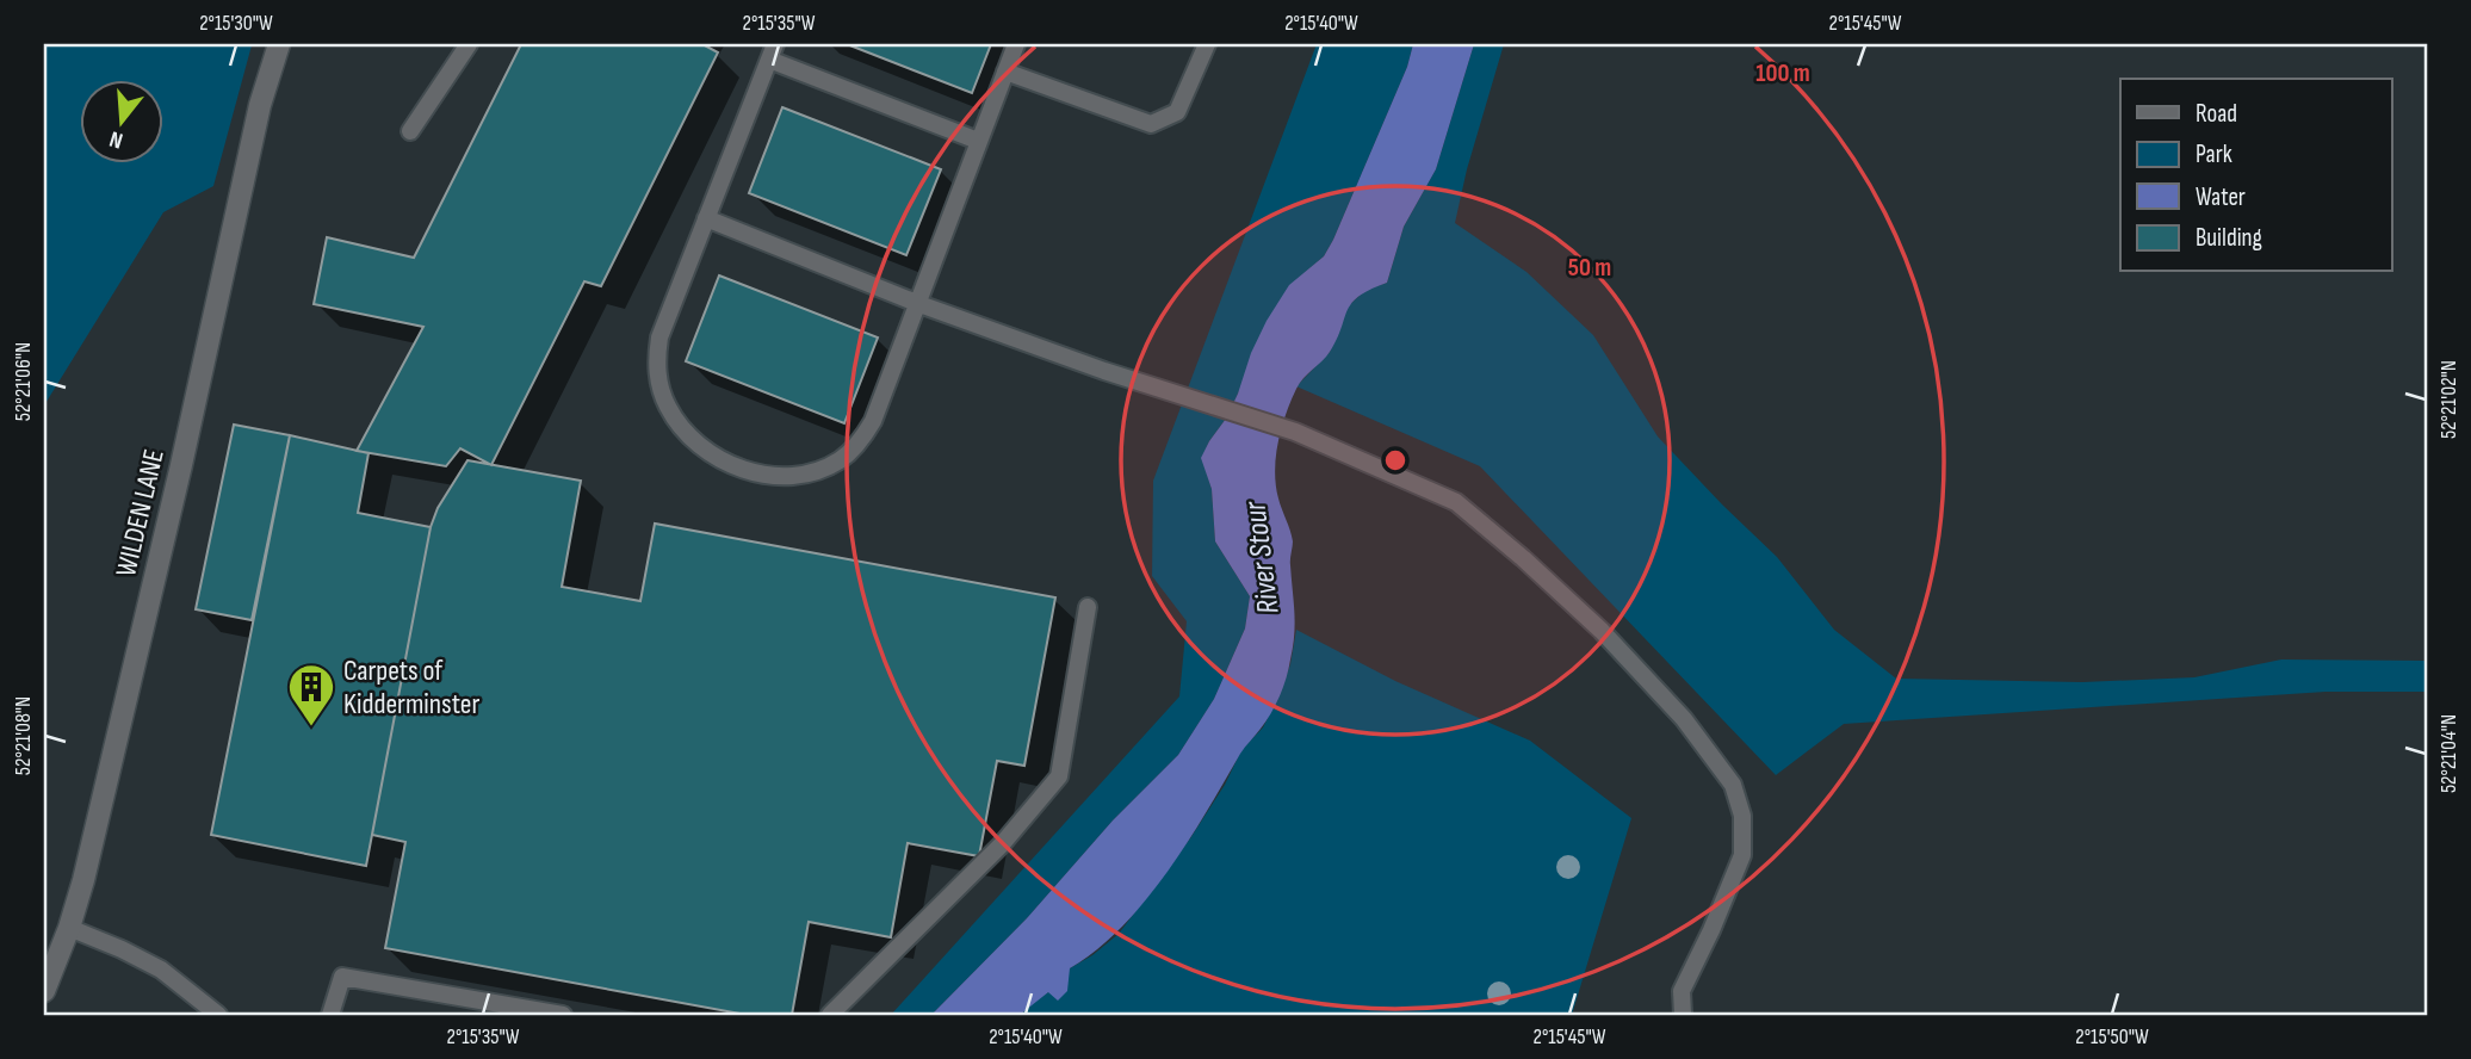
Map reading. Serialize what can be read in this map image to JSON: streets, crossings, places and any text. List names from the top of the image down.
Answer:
{
  "streets": {
    "street": ["WILDEN LANE"]
  },
  "water": ["River Stour"],
  "places": {
    "building": ["Carpets of Kidderminster"]
  },
  "legend": [
    "Road",
    "Park",
    "Water",
    "Building"
  ],
  "north": "bottom",
  "coordinates": [
    "2°15'30\"W",
    "2°15'35\"W",
    "2°15'40\"W",
    "2°15'45\"W",
    "52°21'06\"N",
    "52°21'02\"N",
    "52°21'08\"N",
    "52°21'04\"N",
    "2°15'50\"W"
  ],
  "rings": ["100 m", "50 m"]
}
